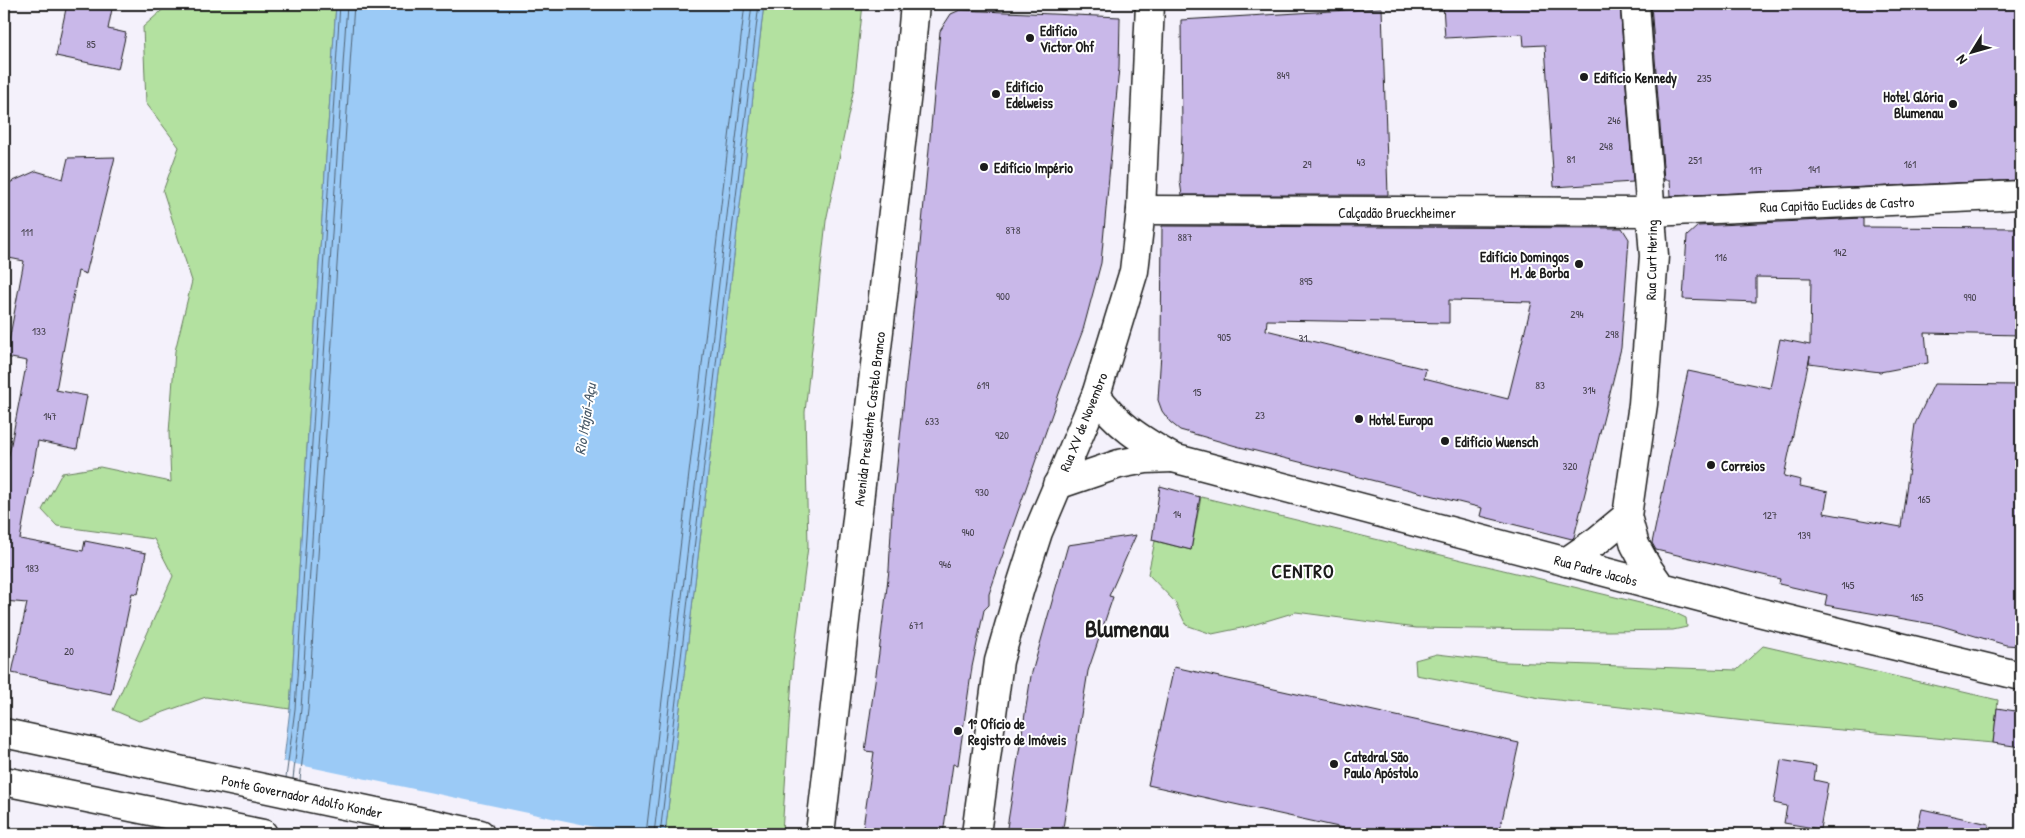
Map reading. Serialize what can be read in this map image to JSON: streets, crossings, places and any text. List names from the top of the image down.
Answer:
{
  "streets": {
    "street": [
      "Rua Capitão Euclides de Castro",
      "Calçadão Brueckheimer",
      "Rua Curt Hering",
      "Avenida Presidente Castelo Branco",
      "Rua XV de Novembro",
      "Rua Padre Jacobs",
      "Ponte Governador Adolfo Konder"
    ]
  },
  "crossings": [
    ["Rua Capitão Euclides de Castro", "Calçadão Brueckheimer"],
    ["Rua Capitão Euclides de Castro", "Rua Curt Hering"],
    ["Calçadão Brueckheimer", "Rua Curt Hering"],
    ["Calçadão Brueckheimer", "Rua XV de Novembro"],
    ["Rua Curt Hering", "Rua Padre Jacobs"],
    ["Rua XV de Novembro", "Rua Padre Jacobs"]
  ],
  "districts": ["CENTRO", "Blumenau"],
  "water": ["Rio Itajaí-Açu"],
  "places": [
    "Edifício Victor Ohf",
    "Edifício Kennedy",
    "Edifício Edelweiss",
    "Hotel Glória Blumenau",
    "Edifício Império",
    "Edifício Domingos M. de Borba",
    "Hotel Europa",
    "Edifício Wuensch",
    "Correios",
    "1º Ofício de Registro de Imóveis",
    "Catedral São Paulo Apóstolo"
  ],
  "house_numbers": [
    "85",
    "849",
    "235",
    "246",
    "248",
    "81",
    "251",
    "43",
    "29",
    "161",
    "141",
    "117",
    "878",
    "111",
    "887",
    "142",
    "116",
    "895",
    "900",
    "990",
    "294",
    "133",
    "298",
    "905",
    "31",
    "619",
    "83",
    "314",
    "15",
    "23",
    "147",
    "633",
    "920",
    "320",
    "930",
    "165",
    "14",
    "127",
    "940",
    "139",
    "946",
    "183",
    "145",
    "165",
    "671",
    "20"
  ],
  "north": "bottom left"
}
